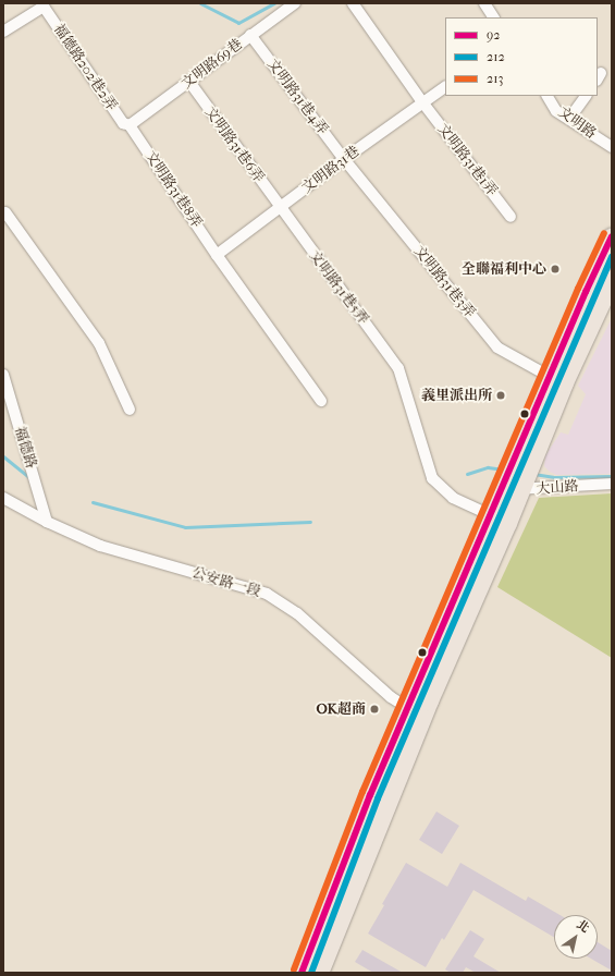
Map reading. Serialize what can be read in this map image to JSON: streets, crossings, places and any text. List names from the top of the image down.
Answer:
{
  "streets": {
    "street": [
      "文明路69巷",
      "福德路202巷2弄",
      "文明路31巷4弄",
      "文明路",
      "文明路31巷6弄",
      "文明路31巷1弄",
      "文明路31巷",
      "文明路31巷8弄",
      "文明路31巷3弄",
      "文明路31巷5弄",
      "福德路",
      "大山路",
      "公安路一段"
    ]
  },
  "crossings": [
    ["文明路69巷", "福德路202巷2弄"],
    ["文明路69巷", "文明路31巷4弄"],
    ["文明路69巷", "文明路31巷6弄"],
    ["文明路69巷", "文明路31巷8弄"],
    ["福德路202巷2弄", "文明路31巷8弄"],
    ["文明路31巷4弄", "文明路31巷"],
    ["文明路31巷4弄", "文明路31巷3弄"],
    ["文明路31巷6弄", "文明路31巷"],
    ["文明路31巷6弄", "文明路31巷5弄"],
    ["文明路31巷1弄", "文明路31巷"],
    ["文明路31巷", "文明路31巷8弄"],
    ["文明路31巷", "文明路31巷3弄"],
    ["文明路31巷", "文明路31巷5弄"],
    ["福德路", "公安路一段"]
  ],
  "places": ["全聯福利中心", "義里派出所", "OK超商"],
  "lines": ["transit line 213", "transit line 92", "transit line 212"],
  "legend": ["92", "212", "213"],
  "north": "top right"
}
